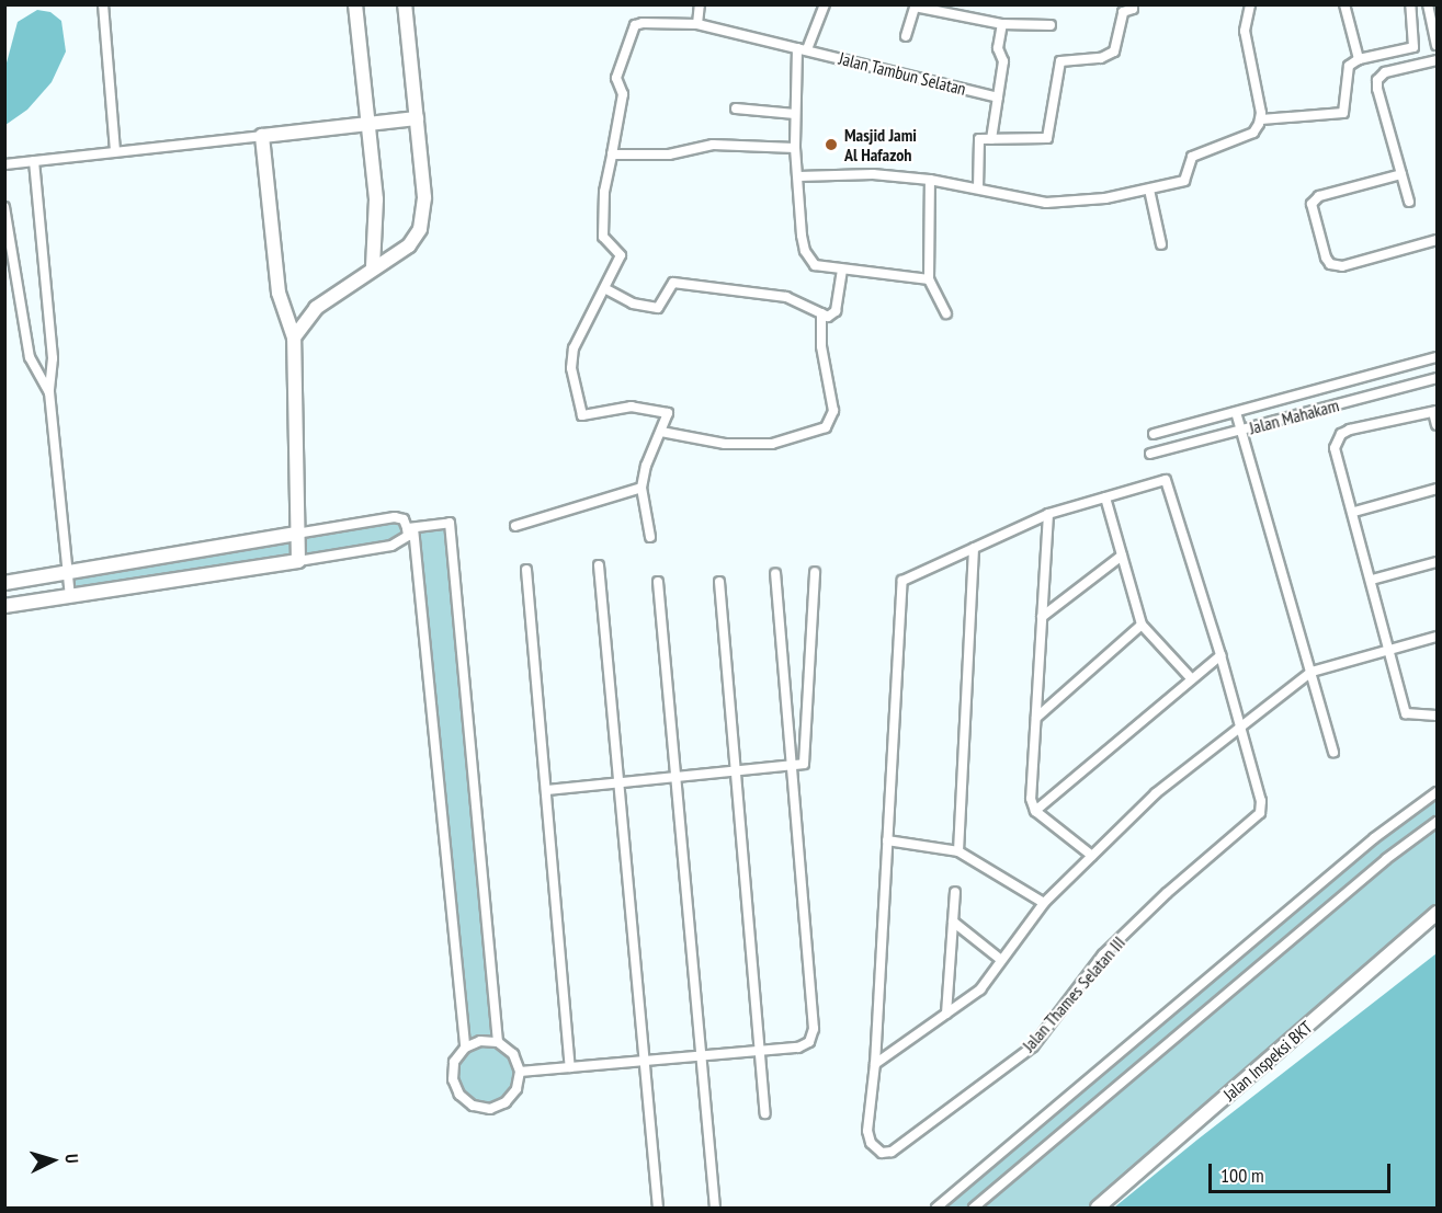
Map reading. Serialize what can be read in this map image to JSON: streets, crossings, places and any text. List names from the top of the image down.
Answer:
{
  "streets": {
    "street": [
      "Jalan Tambun Selatan",
      "Jalan Mahakam",
      "Jalan Thames Selatan III",
      "Jalan Inspeksi BKT"
    ]
  },
  "places": ["Masjid Jami Al Hafazoh"],
  "scale_bar": "100 m",
  "north": "right"
}
